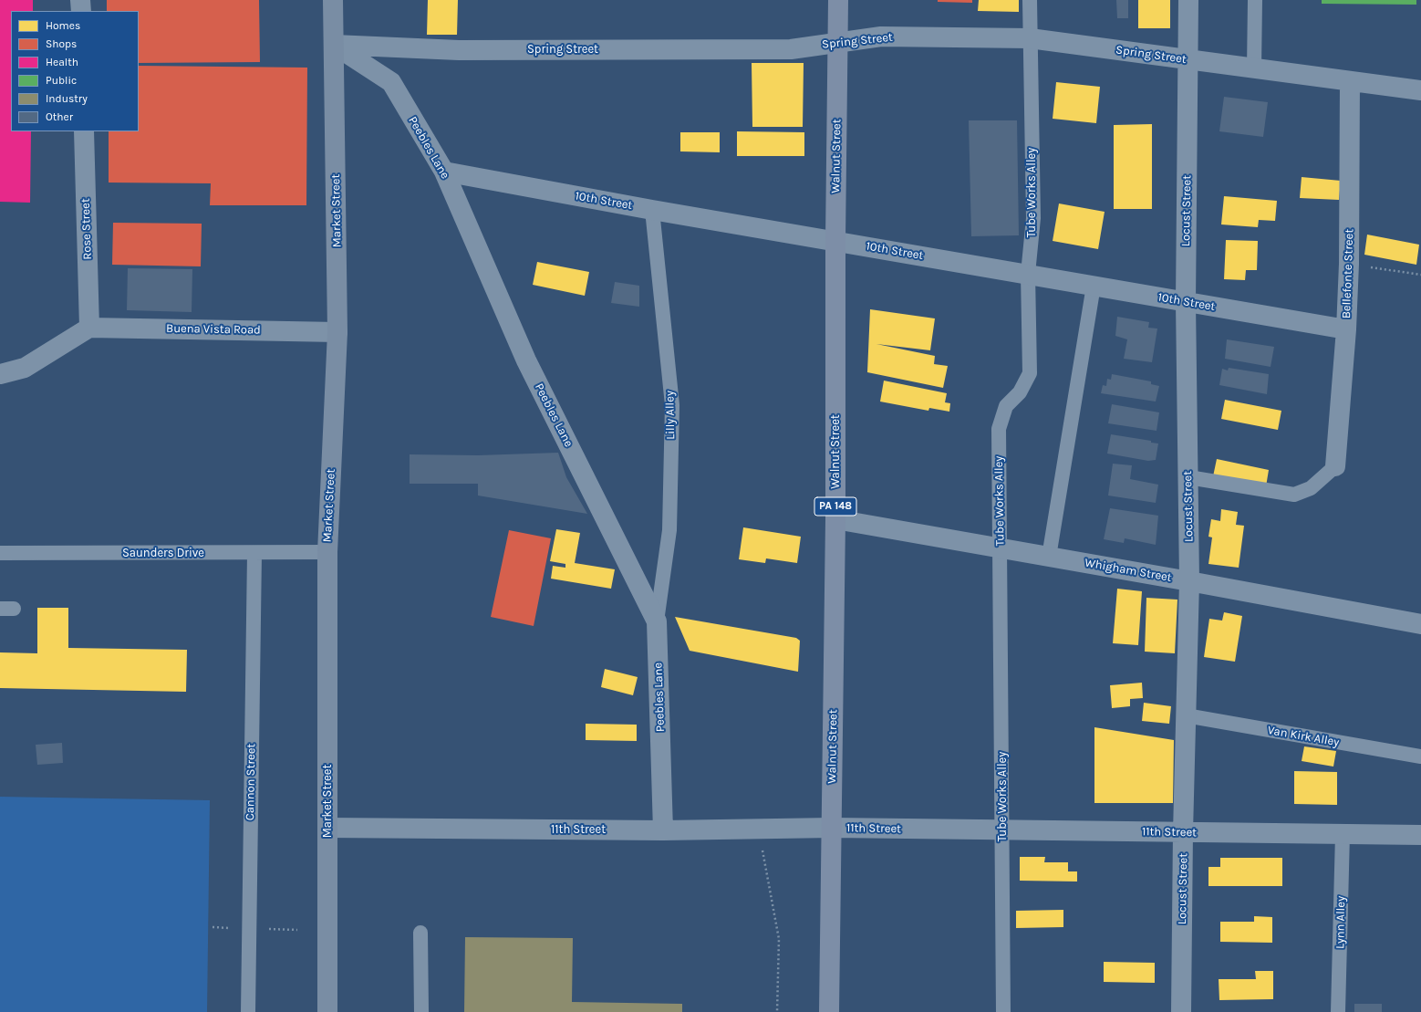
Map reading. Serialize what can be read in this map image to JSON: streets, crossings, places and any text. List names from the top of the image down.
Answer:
{
  "streets": {
    "main road": ["Walnut Street", "Market Street", "PA 148"],
    "street": [
      "Spring Street",
      "Peebles Lane",
      "10th Street",
      "Locust Street",
      "Rose Street",
      "Bellefonte Street",
      "Buena Vista Road",
      "Whigham Street",
      "11th Street"
    ],
    "lane": [
      "Tube Works Alley",
      "Lilly Alley",
      "Saunders Drive",
      "Van Kirk Alley",
      "Cannon Street",
      "Lynn Alley"
    ]
  },
  "crossings": [
    ["Spring Street", "Peebles Lane"],
    ["Spring Street", "Walnut Street"],
    ["Spring Street", "Tube Works Alley"],
    ["Spring Street", "Market Street"],
    ["Spring Street", "Locust Street"],
    ["Spring Street", "Bellefonte Street"],
    ["Peebles Lane", "10th Street"],
    ["Peebles Lane", "Market Street"],
    ["Peebles Lane", "Lilly Alley"],
    ["Peebles Lane", "11th Street"],
    ["Walnut Street", "10th Street"],
    ["Walnut Street", "Whigham Street"],
    ["Walnut Street", "11th Street"],
    ["Tube Works Alley", "10th Street"],
    ["Tube Works Alley", "Whigham Street"],
    ["Tube Works Alley", "11th Street"],
    ["10th Street", "Locust Street"],
    ["10th Street", "Bellefonte Street"],
    ["10th Street", "Lilly Alley"],
    ["Market Street", "Buena Vista Road"],
    ["Market Street", "Saunders Drive"],
    ["Market Street", "11th Street"],
    ["Locust Street", "Whigham Street"],
    ["Locust Street", "Van Kirk Alley"],
    ["Locust Street", "11th Street"],
    ["Rose Street", "Buena Vista Road"],
    ["Saunders Drive", "Cannon Street"],
    ["11th Street", "Lynn Alley"]
  ],
  "legend": [
    "Homes",
    "Shops",
    "Health",
    "Public",
    "Industry",
    "Other"
  ]
}
